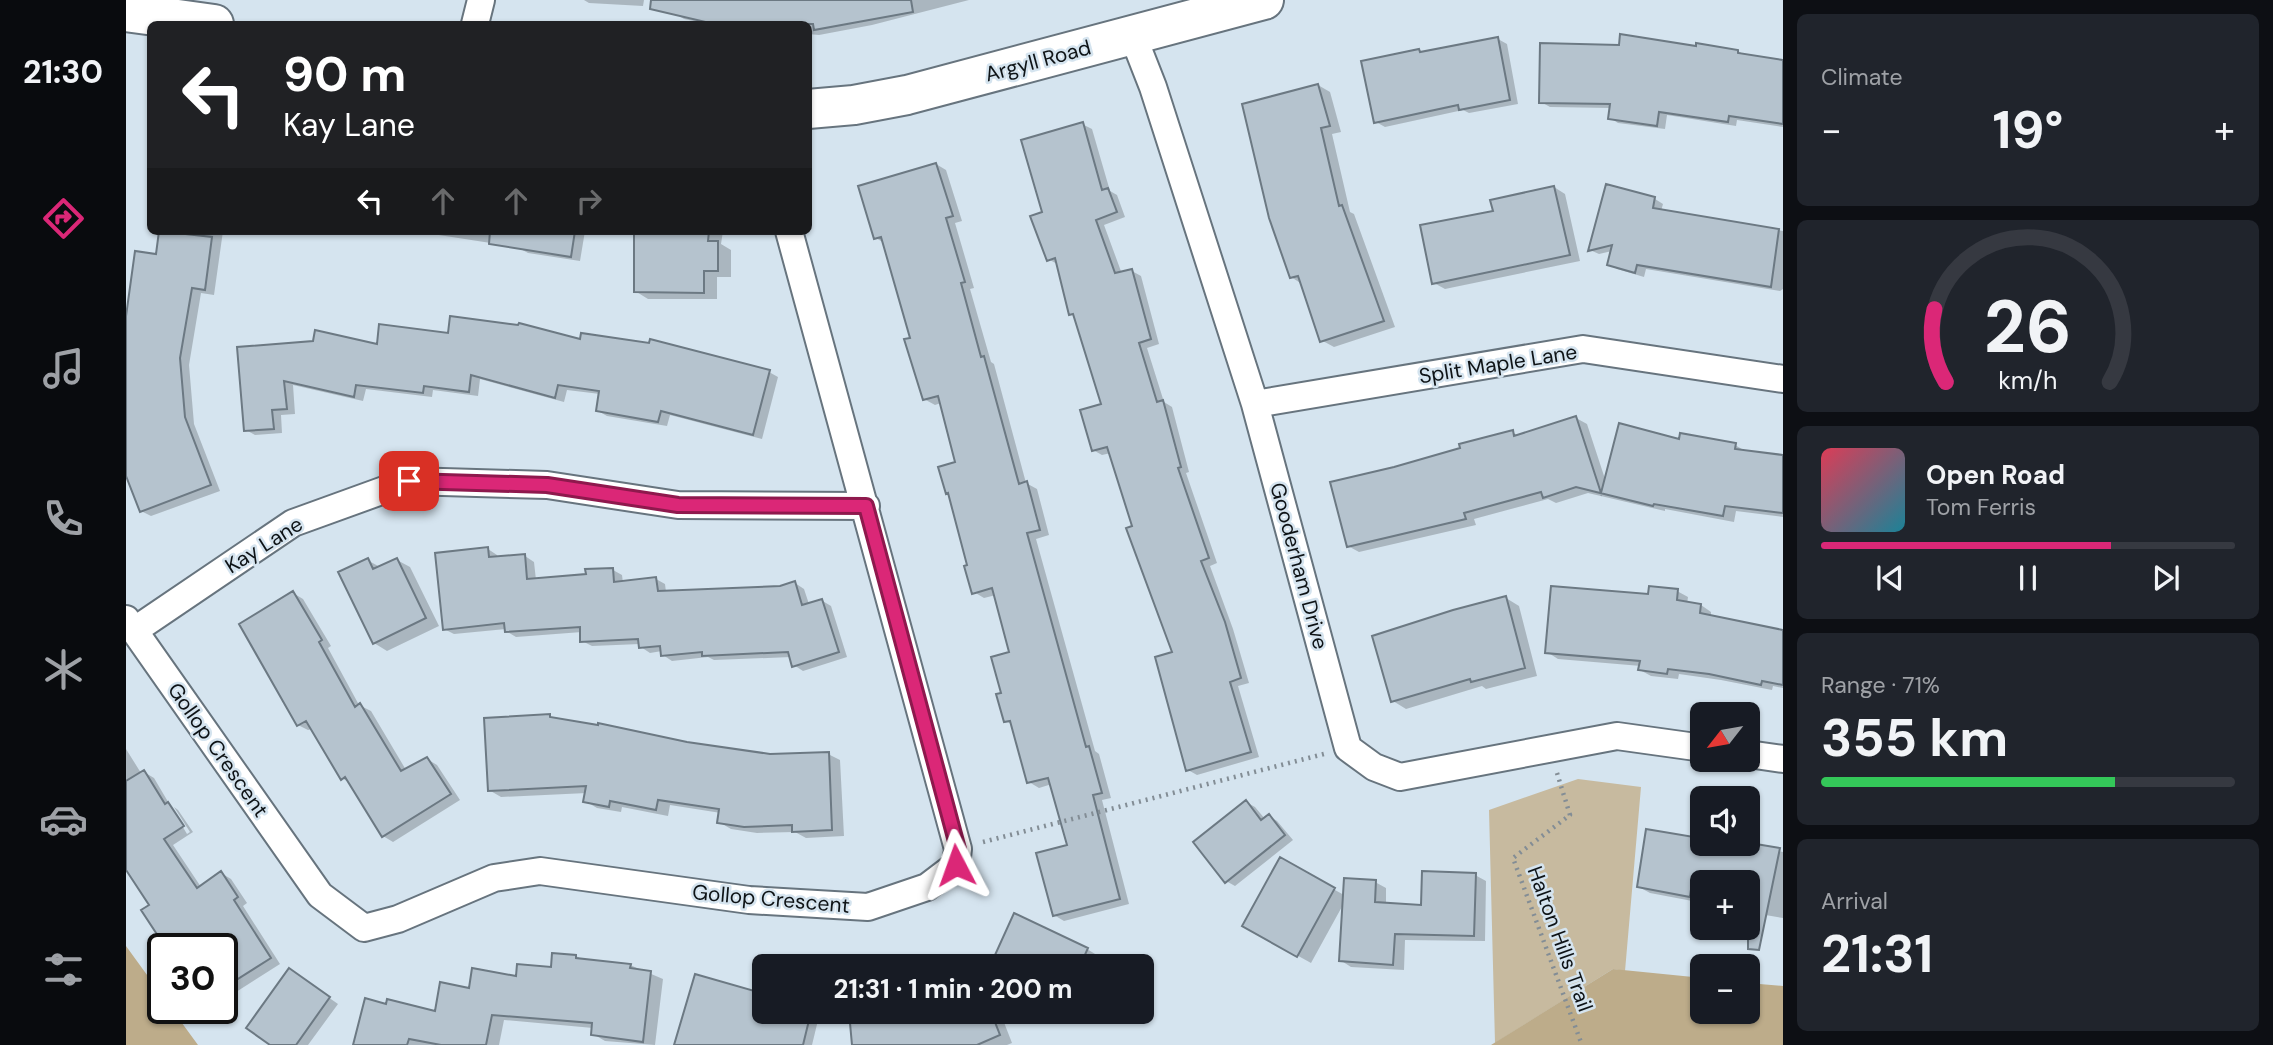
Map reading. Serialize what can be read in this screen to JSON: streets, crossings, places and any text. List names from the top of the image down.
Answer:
{
  "streets": {
    "street": [
      "Argyll Road",
      "Split Maple Lane",
      "Kay Lane",
      "Gooderham Drive",
      "Gollop Crescent"
    ],
    "path": ["Halton Hills Trail"]
  },
  "crossings": [
    ["Argyll Road", "Gooderham Drive"],
    ["Split Maple Lane", "Gooderham Drive"],
    ["Kay Lane", "Gollop Crescent"]
  ],
  "north": "bottom left",
  "page": {
    "tabs": "21:30",
    "tile": [
      "Climate",
      ["Range · 71%", "355 km"],
      ["Arrival", "21:31"]
    ],
    "turn": ["90 m", "Kay Lane"],
    "heat": ["−", "19°", "+"],
    "song": ["Open Road", "Tom Ferris"],
    "map_buttons": ["+", "−"],
    "limit": "30",
    "trip": "21:31 · 1 min · 200 m",
    "gauge": ["26", "km/h"]
  }
}
